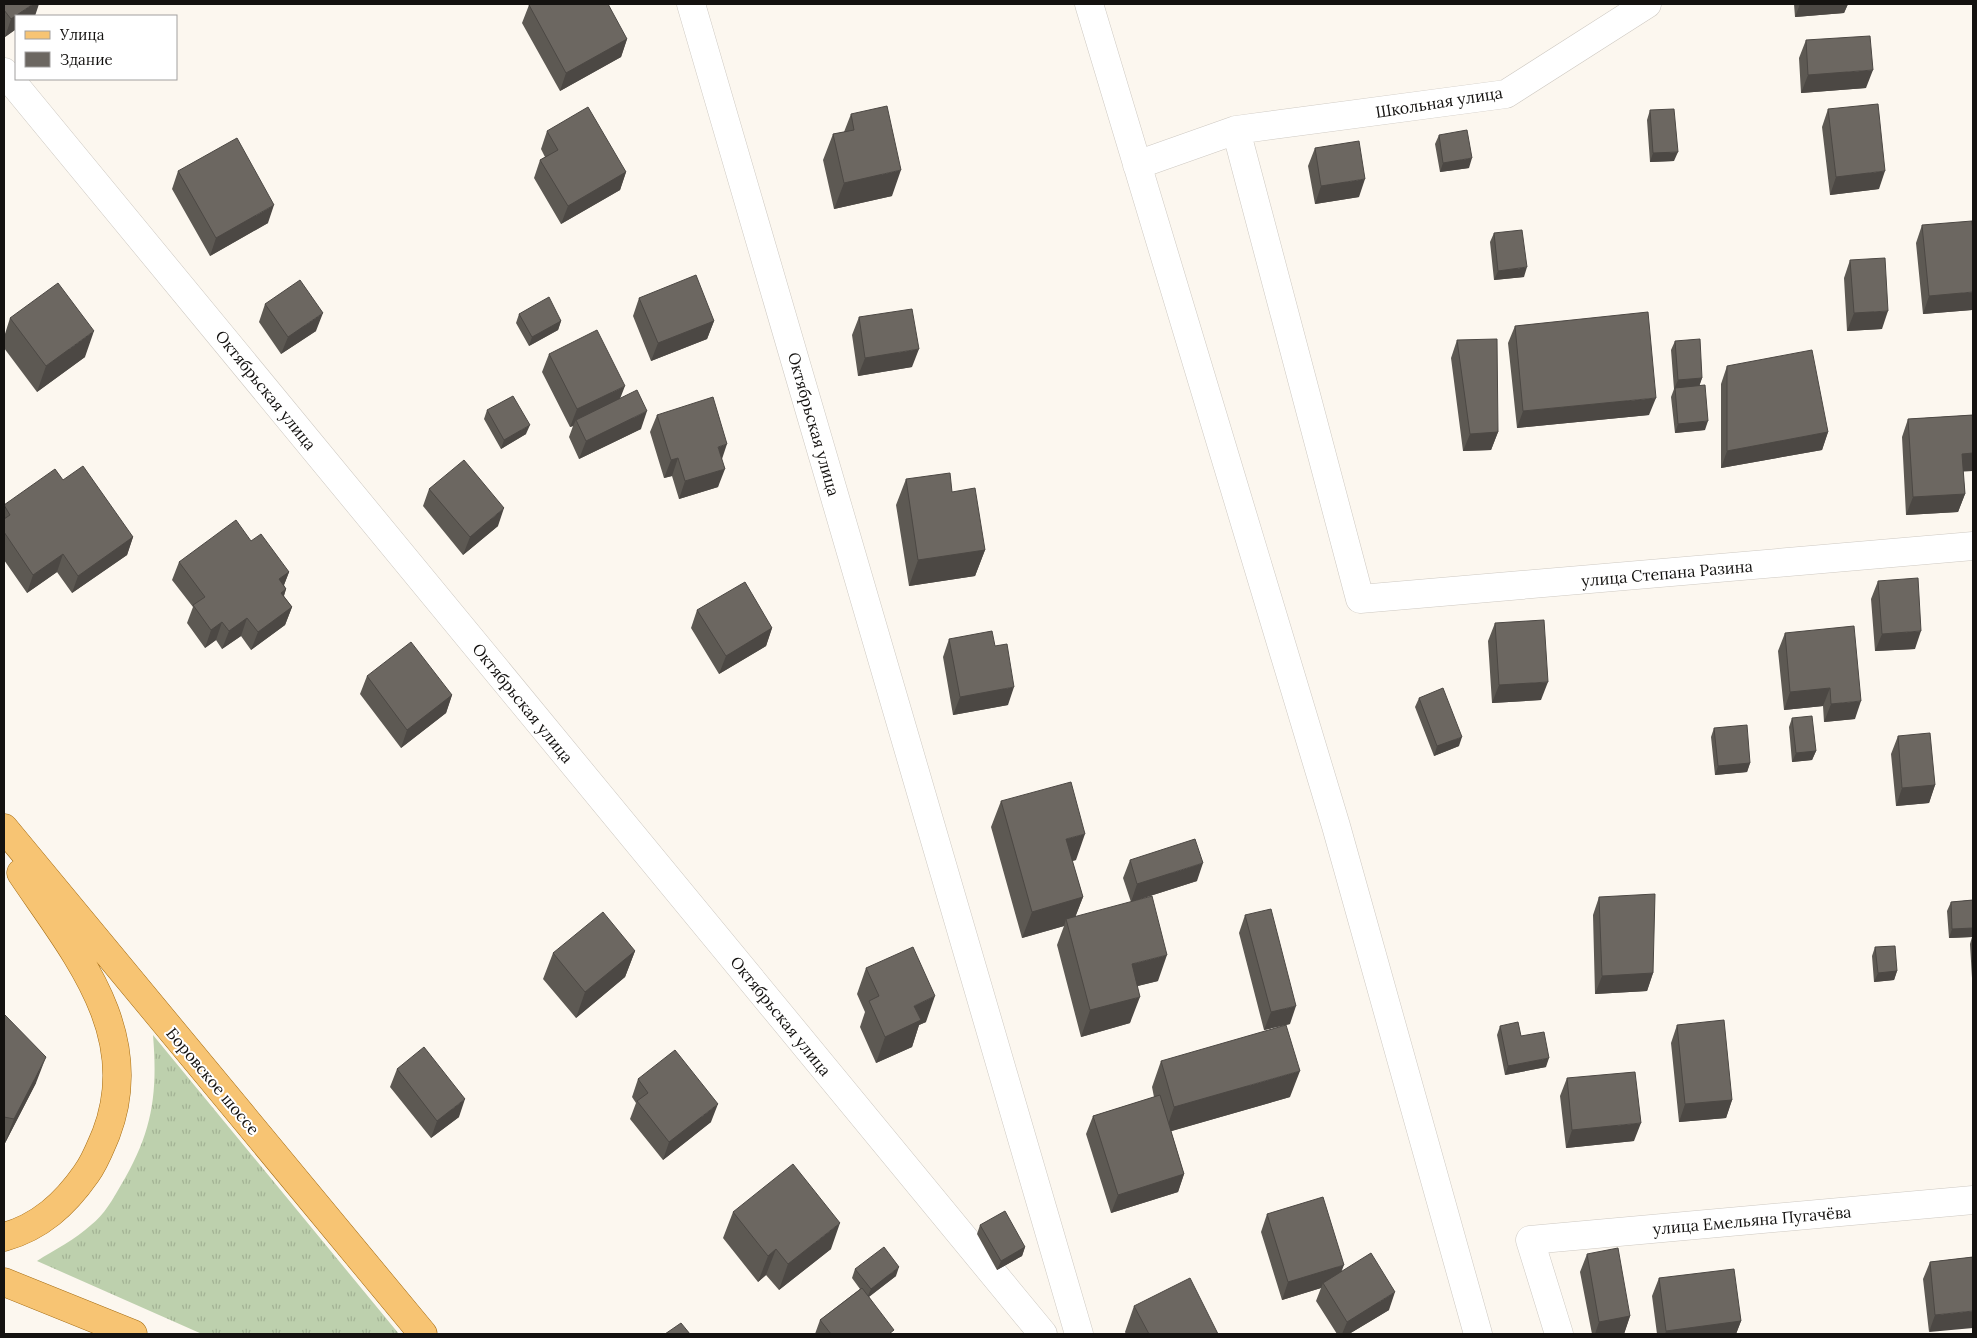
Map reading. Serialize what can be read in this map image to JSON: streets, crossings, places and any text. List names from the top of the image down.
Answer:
{
  "streets": {
    "main road": ["Боровское шоссе"],
    "street": [
      "Школьная улица",
      "Октябрьская улица",
      "улица Степана Разина",
      "улица Емельяна Пугачёва"
    ]
  },
  "crossings": [
    ["Школьная улица", "улица Степана Разина"]
  ],
  "legend": ["Улица", "Здание"]
}
